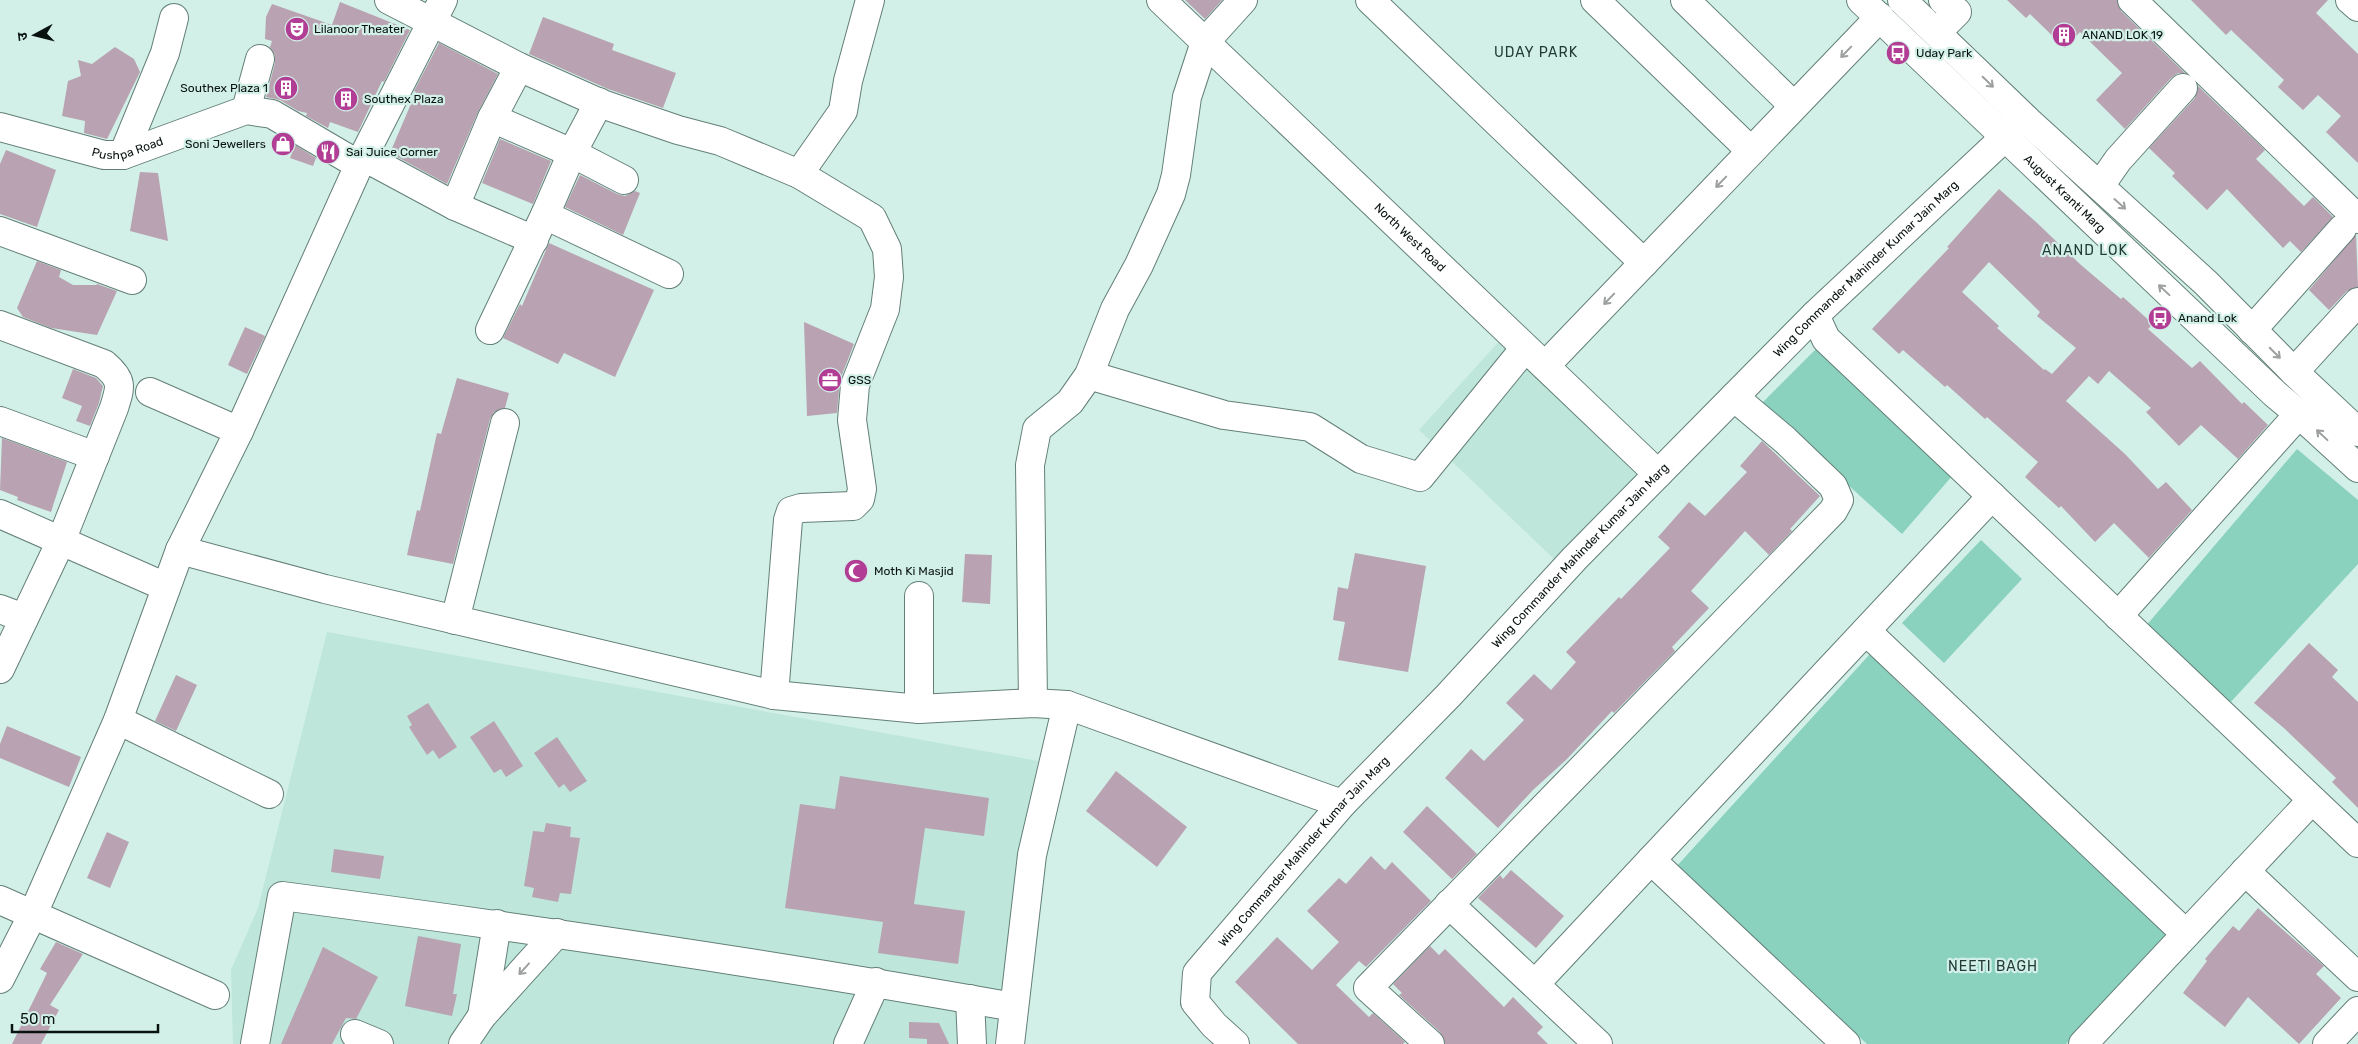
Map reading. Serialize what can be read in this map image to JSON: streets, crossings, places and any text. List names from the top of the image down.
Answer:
{
  "streets": {
    "street": [
      "Pushpa Road",
      "August Kranti Marg",
      "North West Road",
      "Wing Commander Mahinder Kumar Jain Marg"
    ]
  },
  "crossings": [
    ["August Kranti Marg", "Wing Commander Mahinder Kumar Jain Marg"],
    ["North West Road", "Wing Commander Mahinder Kumar Jain Marg"]
  ],
  "districts": ["UDAY PARK", "ANAND LOK", "NEETI BAGH"],
  "places": {
    "theatre": ["Lilanoor Theater"],
    "building": ["ANAND LOK 19", "Southex Plaza 1", "Southex Plaza"],
    "bus stop": ["Uday Park", "Anand Lok"],
    "shop": ["Soni Jewellers"],
    "restaurant": ["Sai Juice Corner"],
    "office": ["GSS"],
    "mosque": ["Moth Ki Masjid"]
  },
  "scale_bar": "50 m",
  "north": "left"
}
